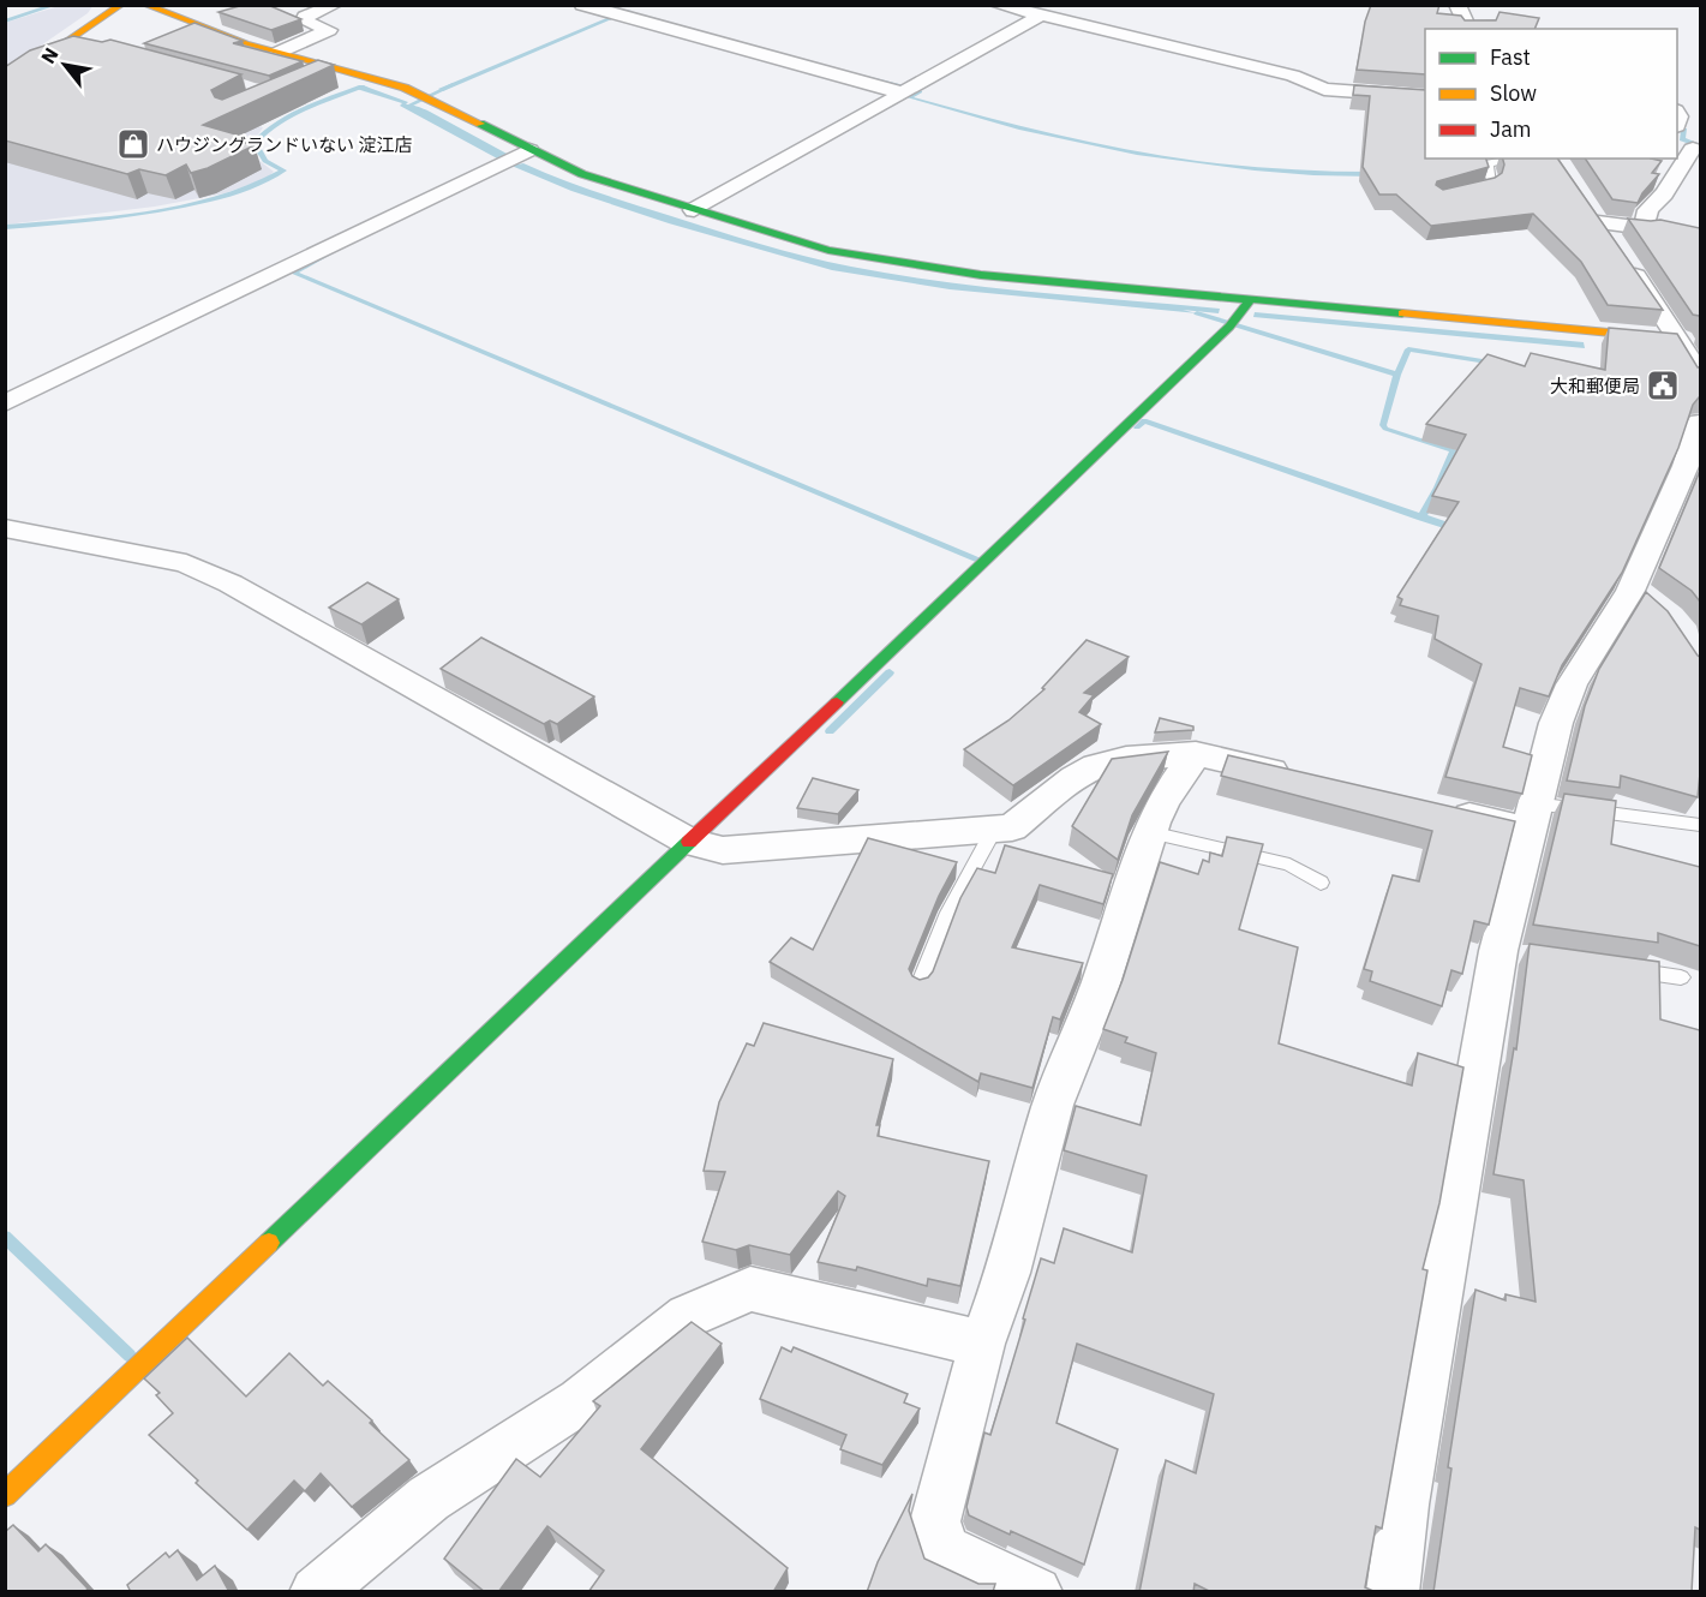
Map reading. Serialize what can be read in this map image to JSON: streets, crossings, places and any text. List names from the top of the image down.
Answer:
{
  "places": {
    "shop": ["ハウジングランドいない 淀江店"],
    "public building": ["大和郵便局"]
  },
  "legend": ["Fast", "Slow", "Jam"],
  "north": "top left"
}
